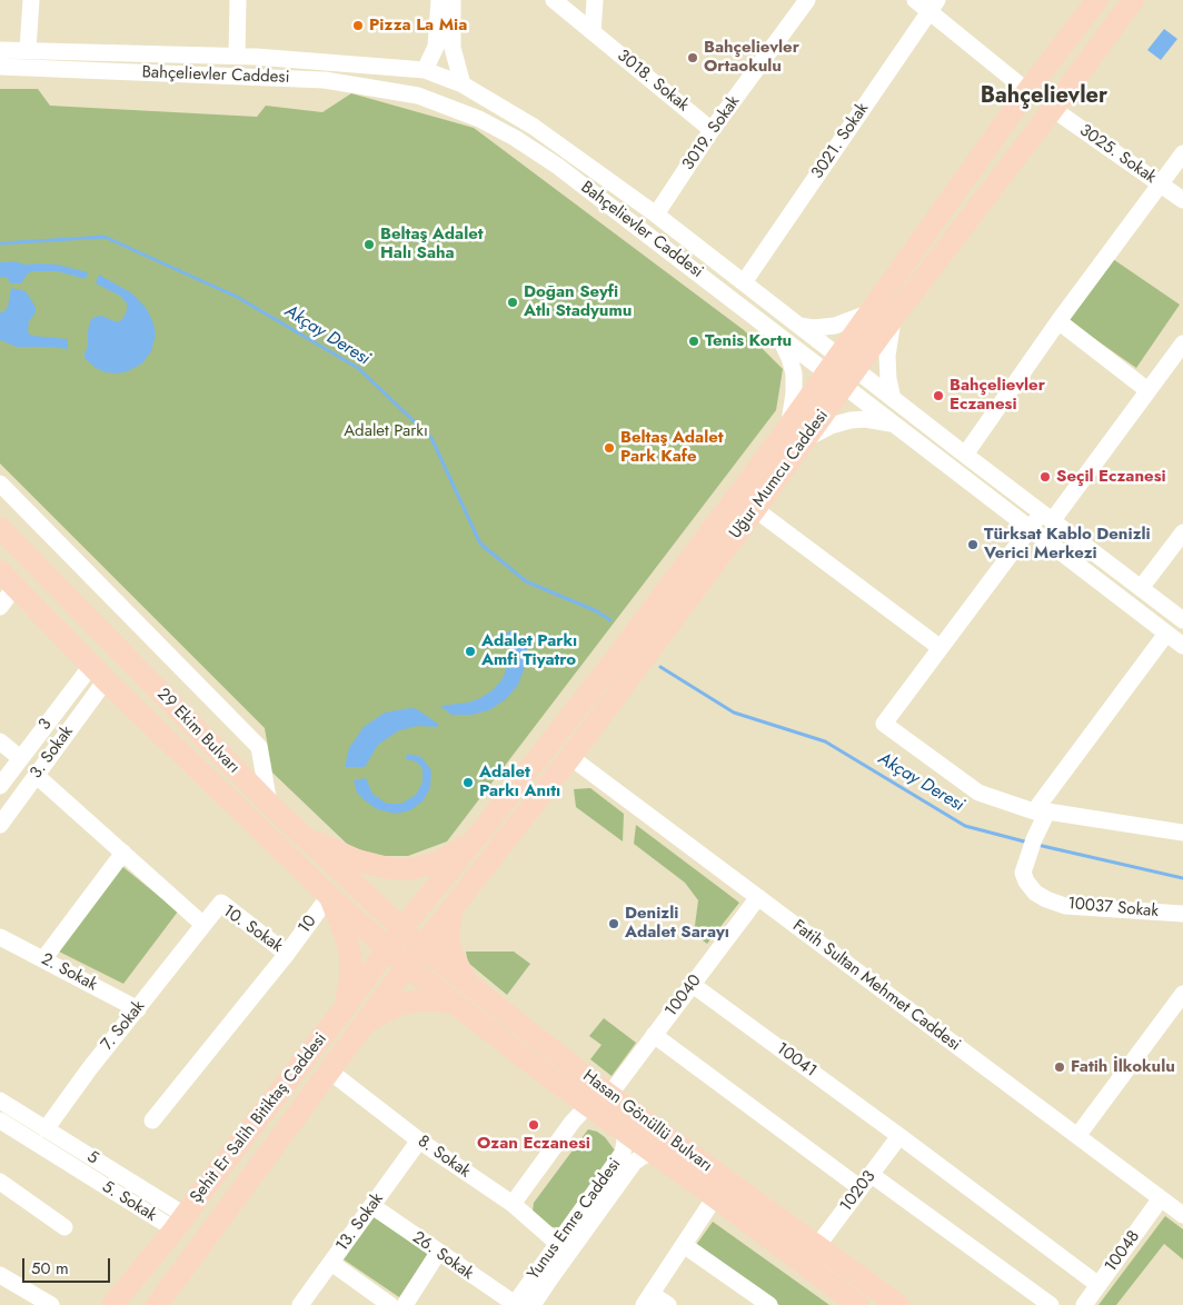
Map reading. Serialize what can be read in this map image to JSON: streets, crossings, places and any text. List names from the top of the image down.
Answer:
{
  "streets": {
    "main road": [
      "Uğur Mumcu Caddesi",
      "29 Ekim Bulvarı",
      "Şehit Er Salih Bitiktaş Caddesi",
      "Hasan Gönüllü Bulvarı"
    ],
    "street": [
      "Bahçelievler Caddesi",
      "3018. Sokak",
      "3019. Sokak",
      "3021. Sokak",
      "3025. Sokak",
      "3",
      "3. Sokak",
      "10037 Sokak",
      "10",
      "10. Sokak",
      "2. Sokak",
      "Fatih Sultan Mehmet Caddesi",
      "10040",
      "7. Sokak",
      "10041",
      "8. Sokak",
      "5",
      "10203",
      "5. Sokak",
      "Yunus Emre Caddesi",
      "13. Sokak",
      "10048",
      "26. Sokak"
    ]
  },
  "crossings": [
    ["Bahçelievler Caddesi", "3019. Sokak"],
    ["Bahçelievler Caddesi", "3021. Sokak"],
    ["Bahçelievler Caddesi", "Uğur Mumcu Caddesi"],
    ["3018. Sokak", "3019. Sokak"],
    ["3025. Sokak", "Uğur Mumcu Caddesi"],
    ["Uğur Mumcu Caddesi", "29 Ekim Bulvarı"],
    ["Uğur Mumcu Caddesi", "Fatih Sultan Mehmet Caddesi"],
    ["Uğur Mumcu Caddesi", "Şehit Er Salih Bitiktaş Caddesi"],
    ["Uğur Mumcu Caddesi", "Hasan Gönüllü Bulvarı"],
    ["3", "29 Ekim Bulvarı"],
    ["3", "3. Sokak"],
    ["29 Ekim Bulvarı", "3. Sokak"],
    ["29 Ekim Bulvarı", "10"],
    ["29 Ekim Bulvarı", "Şehit Er Salih Bitiktaş Caddesi"],
    ["29 Ekim Bulvarı", "Hasan Gönüllü Bulvarı"],
    ["3. Sokak", "10. Sokak"],
    ["10", "10. Sokak"],
    ["10. Sokak", "7. Sokak"],
    ["2. Sokak", "7. Sokak"],
    ["Fatih Sultan Mehmet Caddesi", "10040"],
    ["Fatih Sultan Mehmet Caddesi", "10048"],
    ["10040", "10041"],
    ["10040", "Hasan Gönüllü Bulvarı"],
    ["7. Sokak", "5"],
    ["10041", "10203"],
    ["10041", "10048"],
    ["Şehit Er Salih Bitiktaş Caddesi", "Hasan Gönüllü Bulvarı"],
    ["Şehit Er Salih Bitiktaş Caddesi", "8. Sokak"],
    ["Şehit Er Salih Bitiktaş Caddesi", "5"],
    ["Şehit Er Salih Bitiktaş Caddesi", "5. Sokak"],
    ["Hasan Gönüllü Bulvarı", "10203"],
    ["Hasan Gönüllü Bulvarı", "Yunus Emre Caddesi"],
    ["8. Sokak", "Yunus Emre Caddesi"],
    ["8. Sokak", "13. Sokak"],
    ["5", "5. Sokak"],
    ["Yunus Emre Caddesi", "26. Sokak"],
    ["13. Sokak", "26. Sokak"]
  ],
  "districts": ["Bahçelievler"],
  "water": ["Akçay Deresi"],
  "parks": ["Adalet Parkı"],
  "places": [
    "Pizza La Mia",
    "Bahçelievler Ortaokulu",
    "Beltaş Adalet Halı Saha",
    "Doğan Seyfi Atlı Stadyumu",
    "Tenis Kortu",
    "Bahçelievler Eczanesi",
    "Beltaş Adalet Park Kafe",
    "Seçil Eczanesi",
    "Türksat Kablo Denizli Verici Merkezi",
    "Adalet Parkı Amfi Tiyatro",
    "Adalet Parkı Anıtı",
    "Denizli Adalet Sarayı",
    "Fatih İlkokulu",
    "Ozan Eczanesi"
  ],
  "scale_bar": "50 m"
}
